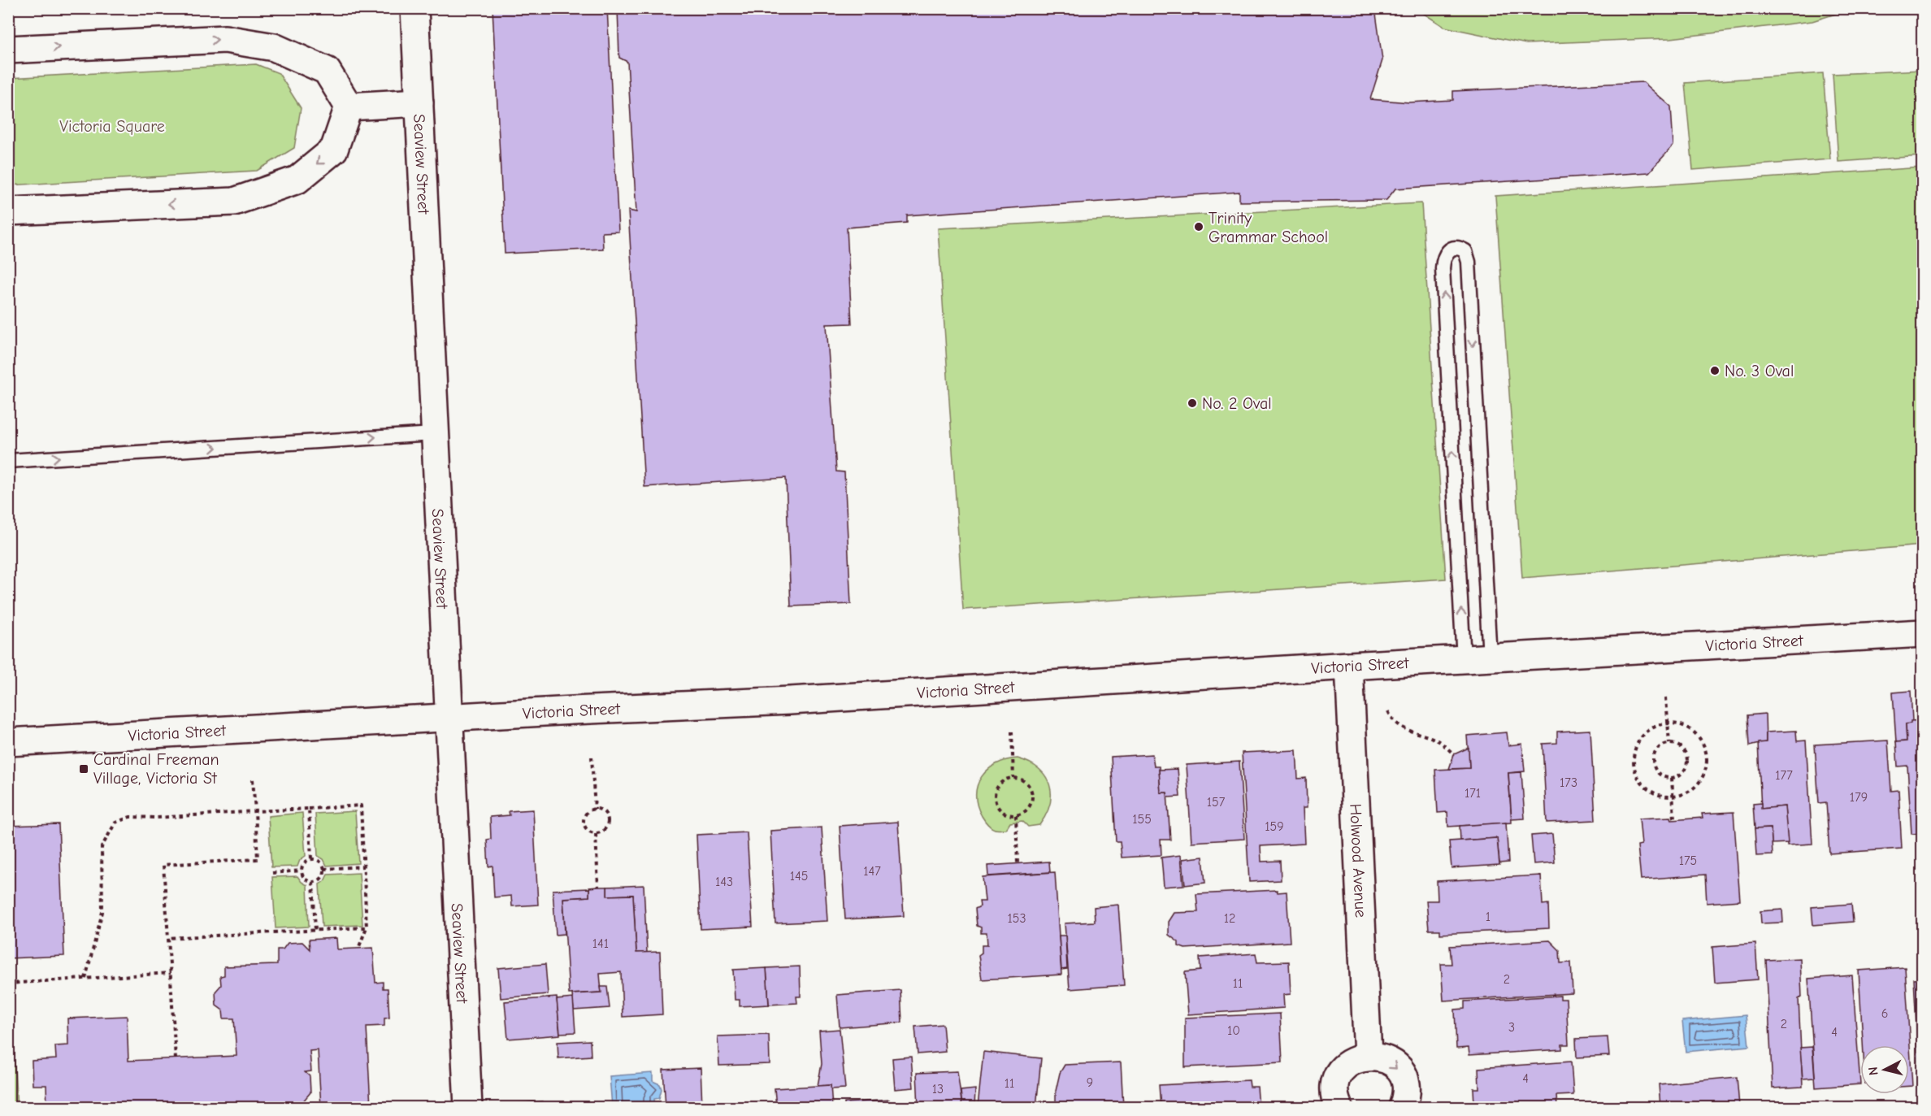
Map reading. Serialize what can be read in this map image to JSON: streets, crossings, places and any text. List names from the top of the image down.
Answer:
{
  "streets": {
    "street": ["Seaview Street", "Victoria Street", "Holwood Avenue"]
  },
  "crossings": [
    ["Seaview Street", "Victoria Street"],
    ["Victoria Street", "Holwood Avenue"]
  ],
  "parks": ["Victoria Square"],
  "places": {
    "other": ["Trinity Grammar School", "No. 3 Oval", "No. 2 Oval"],
    "transit": ["Cardinal Freeman Village, Victoria St"]
  },
  "house_numbers": [
    "177",
    "173",
    "171",
    "179",
    "157",
    "155",
    "159",
    "175",
    "147",
    "145",
    "143",
    "1",
    "153",
    "12",
    "141",
    "2",
    "11",
    "6",
    "2",
    "3",
    "10",
    "4",
    "4",
    "9",
    "11",
    "13"
  ],
  "north": "left"
}
